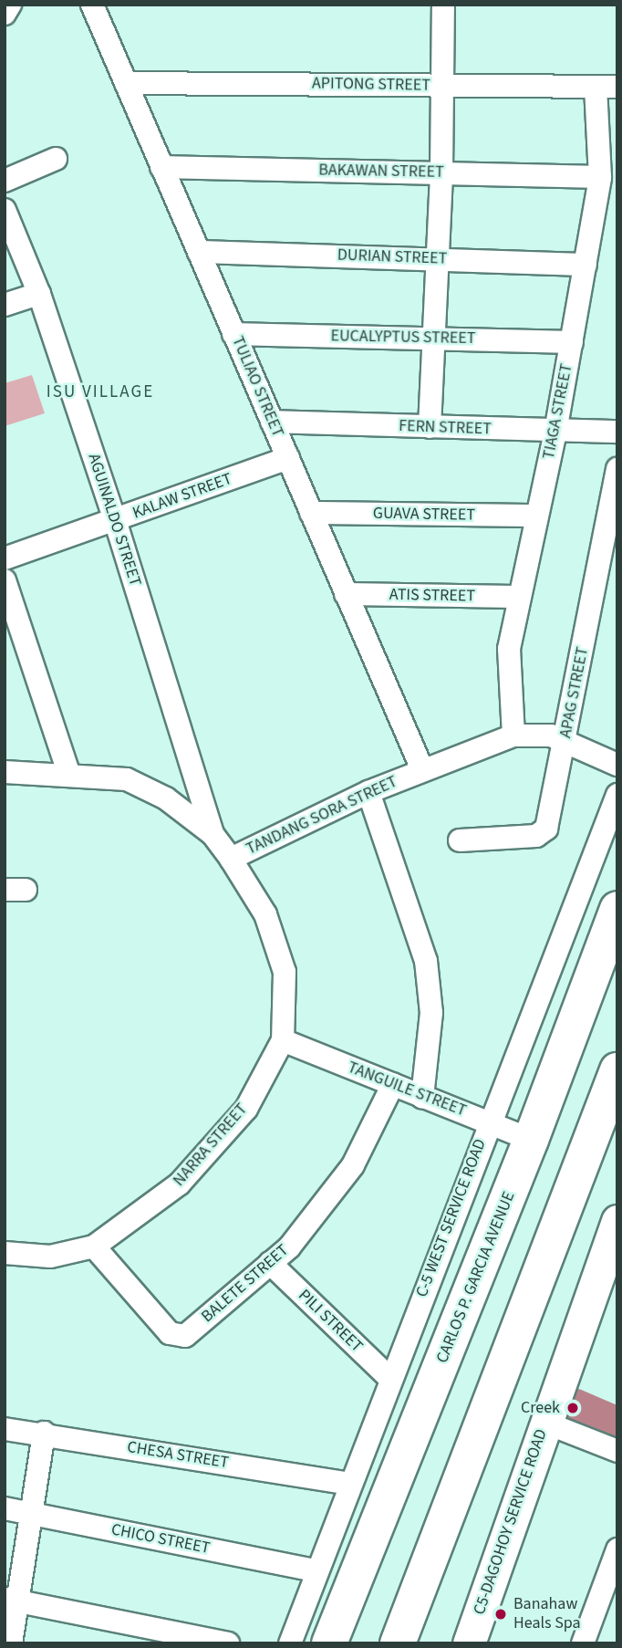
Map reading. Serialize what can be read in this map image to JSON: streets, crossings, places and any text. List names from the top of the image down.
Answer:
{
  "streets": {
    "main road": ["CARLOS P. GARCIA AVENUE", "C5-DAGOHOY SERVICE ROAD"],
    "street": [
      "APITONG STREET",
      "BAKAWAN STREET",
      "DURIAN STREET",
      "EUCALYPTUS STREET",
      "TULIAO STREET",
      "TIAGA STREET",
      "FERN STREET",
      "KALAW STREET",
      "GUAVA STREET",
      "AGUINALDO STREET",
      "ATIS STREET",
      "APAG STREET",
      "TANDANG SORA STREET",
      "TANGUILE STREET",
      "NARRA STREET",
      "C-5 WEST SERVICE ROAD",
      "BALETE STREET",
      "PILI STREET",
      "CHESA STREET",
      "CHICO STREET"
    ]
  },
  "crossings": [
    ["APITONG STREET", "TULIAO STREET"],
    ["APITONG STREET", "TIAGA STREET"],
    ["BAKAWAN STREET", "TULIAO STREET"],
    ["BAKAWAN STREET", "TIAGA STREET"],
    ["DURIAN STREET", "TULIAO STREET"],
    ["DURIAN STREET", "TIAGA STREET"],
    ["EUCALYPTUS STREET", "TULIAO STREET"],
    ["EUCALYPTUS STREET", "TIAGA STREET"],
    ["TULIAO STREET", "FERN STREET"],
    ["TULIAO STREET", "KALAW STREET"],
    ["TULIAO STREET", "GUAVA STREET"],
    ["TULIAO STREET", "ATIS STREET"],
    ["TULIAO STREET", "TANDANG SORA STREET"],
    ["TIAGA STREET", "FERN STREET"],
    ["TIAGA STREET", "GUAVA STREET"],
    ["TIAGA STREET", "ATIS STREET"],
    ["TIAGA STREET", "TANDANG SORA STREET"],
    ["KALAW STREET", "AGUINALDO STREET"],
    ["AGUINALDO STREET", "TANDANG SORA STREET"],
    ["APAG STREET", "TANDANG SORA STREET"],
    ["TANDANG SORA STREET", "NARRA STREET"],
    ["TANGUILE STREET", "NARRA STREET"],
    ["TANGUILE STREET", "C-5 WEST SERVICE ROAD"],
    ["TANGUILE STREET", "CARLOS P. GARCIA AVENUE"],
    ["TANGUILE STREET", "BALETE STREET"],
    ["NARRA STREET", "BALETE STREET"],
    ["C-5 WEST SERVICE ROAD", "PILI STREET"],
    ["C-5 WEST SERVICE ROAD", "CHESA STREET"],
    ["C-5 WEST SERVICE ROAD", "CHICO STREET"],
    ["BALETE STREET", "PILI STREET"]
  ],
  "districts": ["ISU VILLAGE"],
  "places": ["Creek", "Banahaw Heals Spa"]
}
